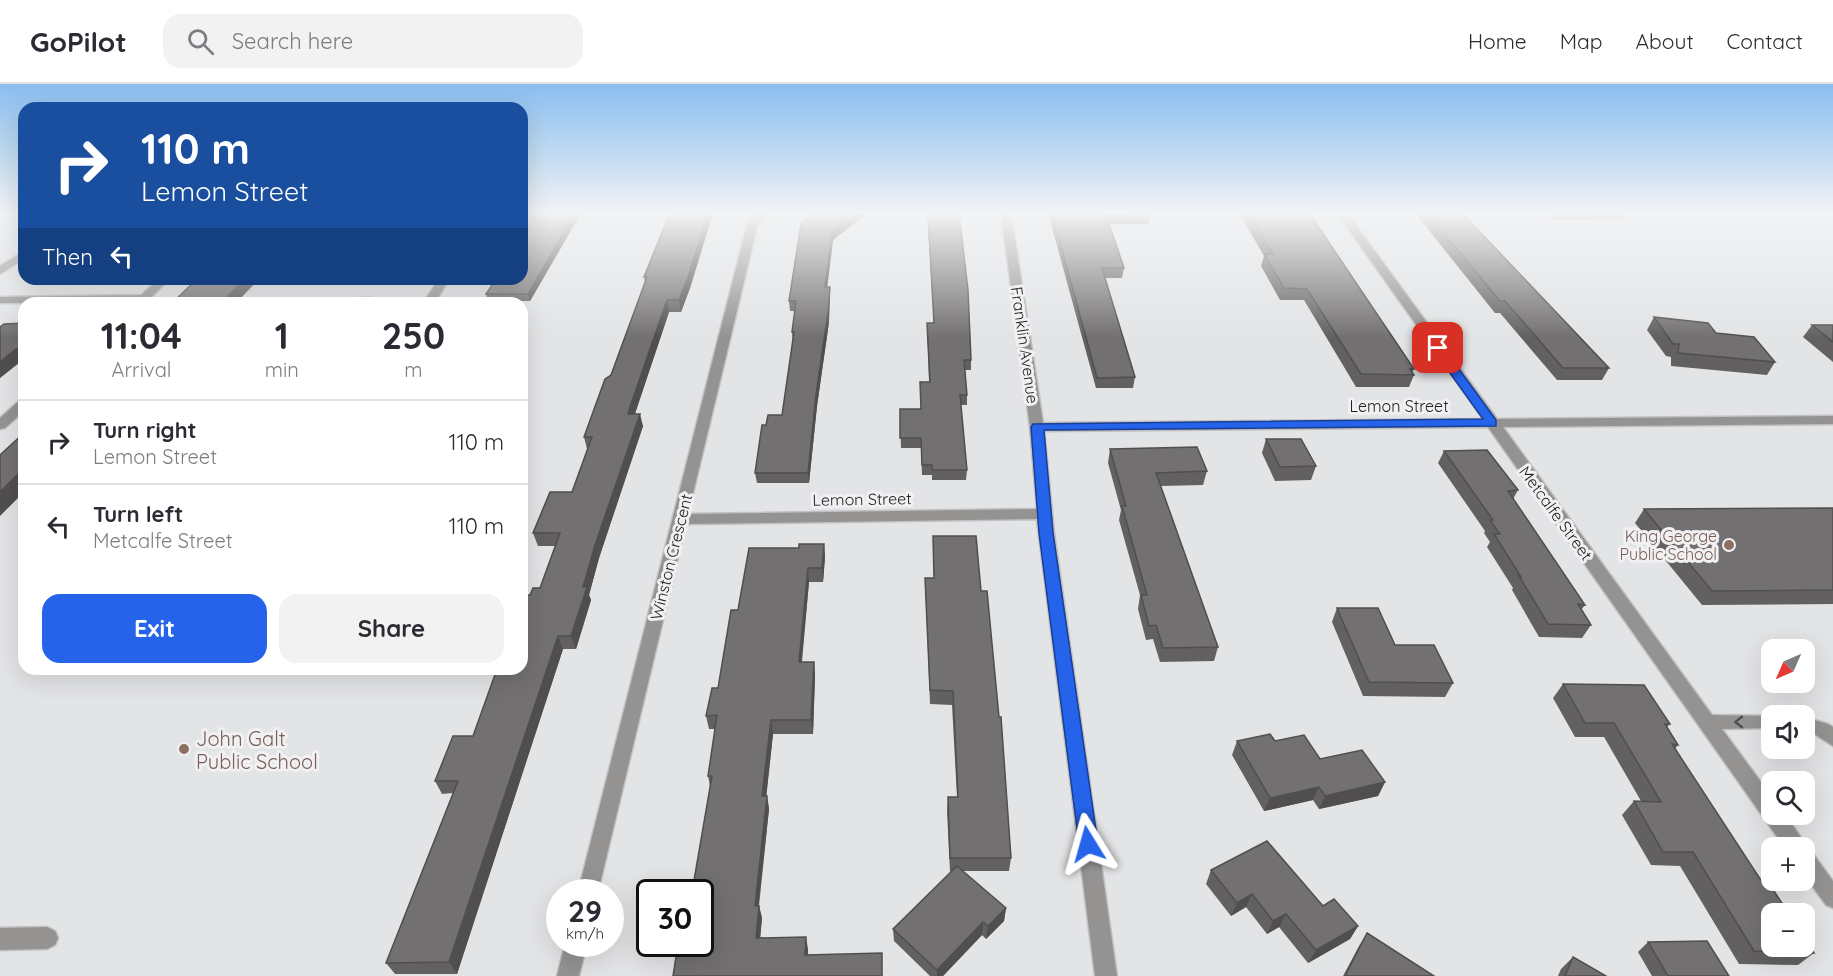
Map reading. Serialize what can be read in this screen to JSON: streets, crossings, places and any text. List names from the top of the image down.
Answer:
{
  "streets": {
    "street": [
      "Franklin Avenue",
      "Lemon Street",
      "Metcalfe Street",
      "Winston Crescent"
    ]
  },
  "crossings": [
    ["Franklin Avenue", "Lemon Street"],
    ["Lemon Street", "Metcalfe Street"],
    ["Lemon Street", "Winston Crescent"]
  ],
  "places": ["King George Public School", "John Galt Public School"],
  "north": "bottom left",
  "page": {
    "header": "GoPilot",
    "search": "Search here",
    "nav": [
      "Home",
      "Map",
      "About",
      "Contact"
    ],
    "turn": ["110 m", "Lemon Street"],
    "then": "Then",
    "eta": [
      "11:04",
      "Arrival",
      "1",
      "min",
      "250",
      "m"
    ],
    "list": [
      {
        "name": "Turn right",
        "note": "Lemon Street",
        "value": "110 m"
      },
      {
        "name": "Turn left",
        "note": "Metcalfe Street",
        "value": "110 m"
      }
    ],
    "buttons": ["Exit", "Share"],
    "map_buttons": ["+", "−"],
    "speed": "29 km/h",
    "limit": "30"
  }
}
